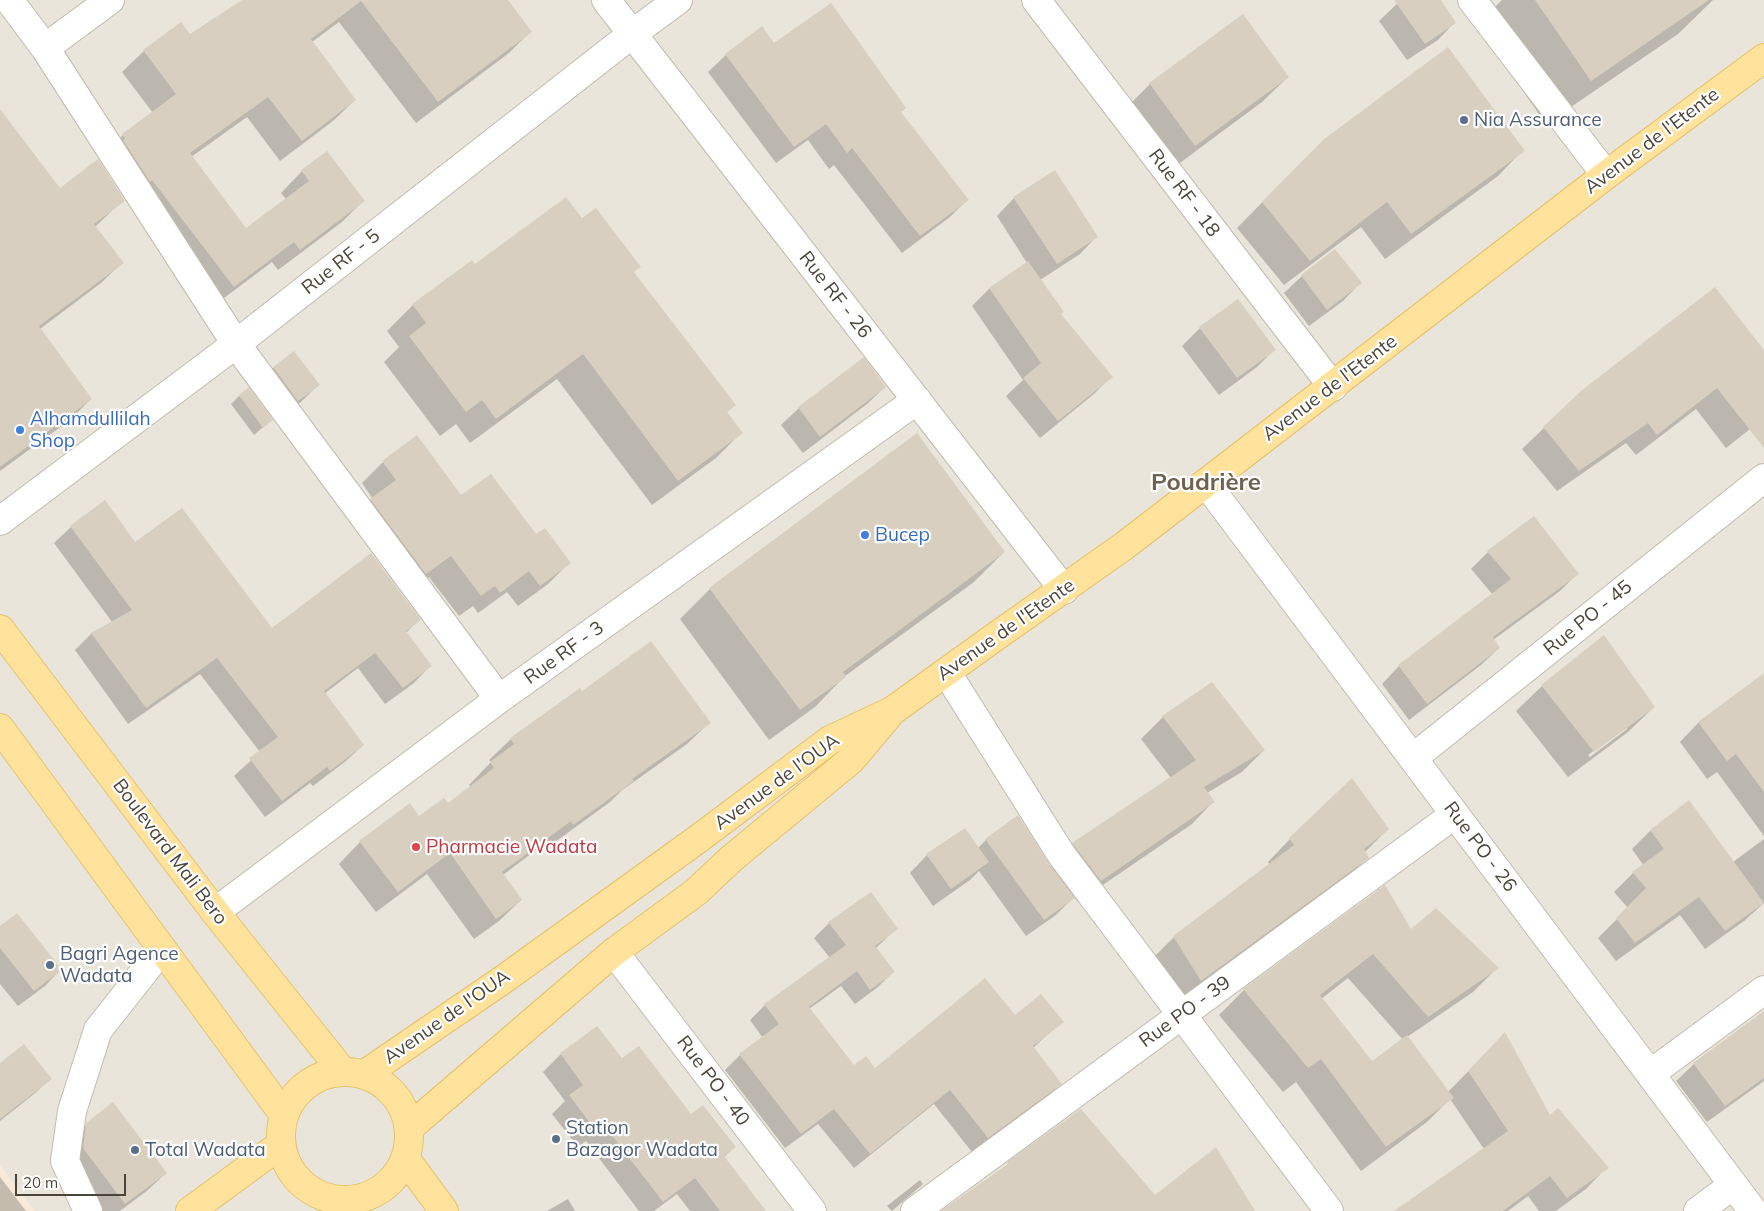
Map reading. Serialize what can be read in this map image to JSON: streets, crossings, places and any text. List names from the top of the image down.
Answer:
{
  "streets": {
    "main road": ["Avenue de l'Etente", "Avenue de l'OUA", "Boulevard Mali Bero"],
    "street": [
      "Rue RF - 18",
      "Rue RF - 5",
      "Rue RF - 26",
      "Rue PO - 45",
      "Rue RF - 3",
      "Rue PO - 26",
      "Rue PO - 39",
      "Rue PO - 40"
    ]
  },
  "crossings": [
    ["Avenue de l'Etente", "Rue RF - 18"],
    ["Avenue de l'Etente", "Rue RF - 26"],
    ["Avenue de l'Etente", "Avenue de l'OUA"],
    ["Avenue de l'Etente", "Rue PO - 26"],
    ["Rue RF - 5", "Rue RF - 26"],
    ["Rue RF - 26", "Rue RF - 3"],
    ["Rue PO - 45", "Rue PO - 26"],
    ["Rue RF - 3", "Boulevard Mali Bero"],
    ["Avenue de l'OUA", "Boulevard Mali Bero"],
    ["Avenue de l'OUA", "Rue PO - 40"],
    ["Rue PO - 26", "Rue PO - 39"]
  ],
  "districts": ["Poudrière"],
  "places": [
    "Nia Assurance",
    "Alhamdullilah Shop",
    "Bucep",
    "Pharmacie Wadata",
    "Bagri Agence Wadata",
    "Station Bazagor Wadata",
    "Total Wadata"
  ],
  "scale_bar": "20 m"
}
